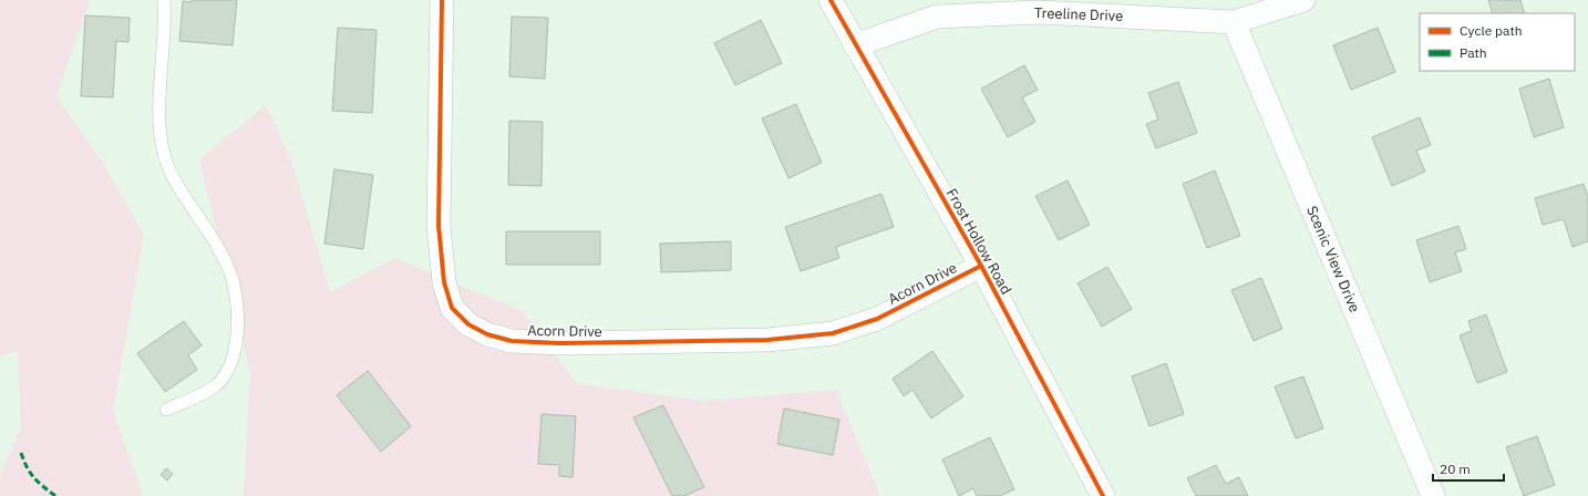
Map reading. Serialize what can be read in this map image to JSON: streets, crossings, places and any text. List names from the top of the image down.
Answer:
{
  "streets": {
    "street": [
      "Treeline Drive",
      "Frost Hollow Road",
      "Scenic View Drive",
      "Acorn Drive"
    ]
  },
  "crossings": [
    ["Treeline Drive", "Frost Hollow Road"],
    ["Treeline Drive", "Scenic View Drive"],
    ["Frost Hollow Road", "Acorn Drive"]
  ],
  "legend": ["Cycle path", "Path"],
  "scale_bar": "20 m"
}
